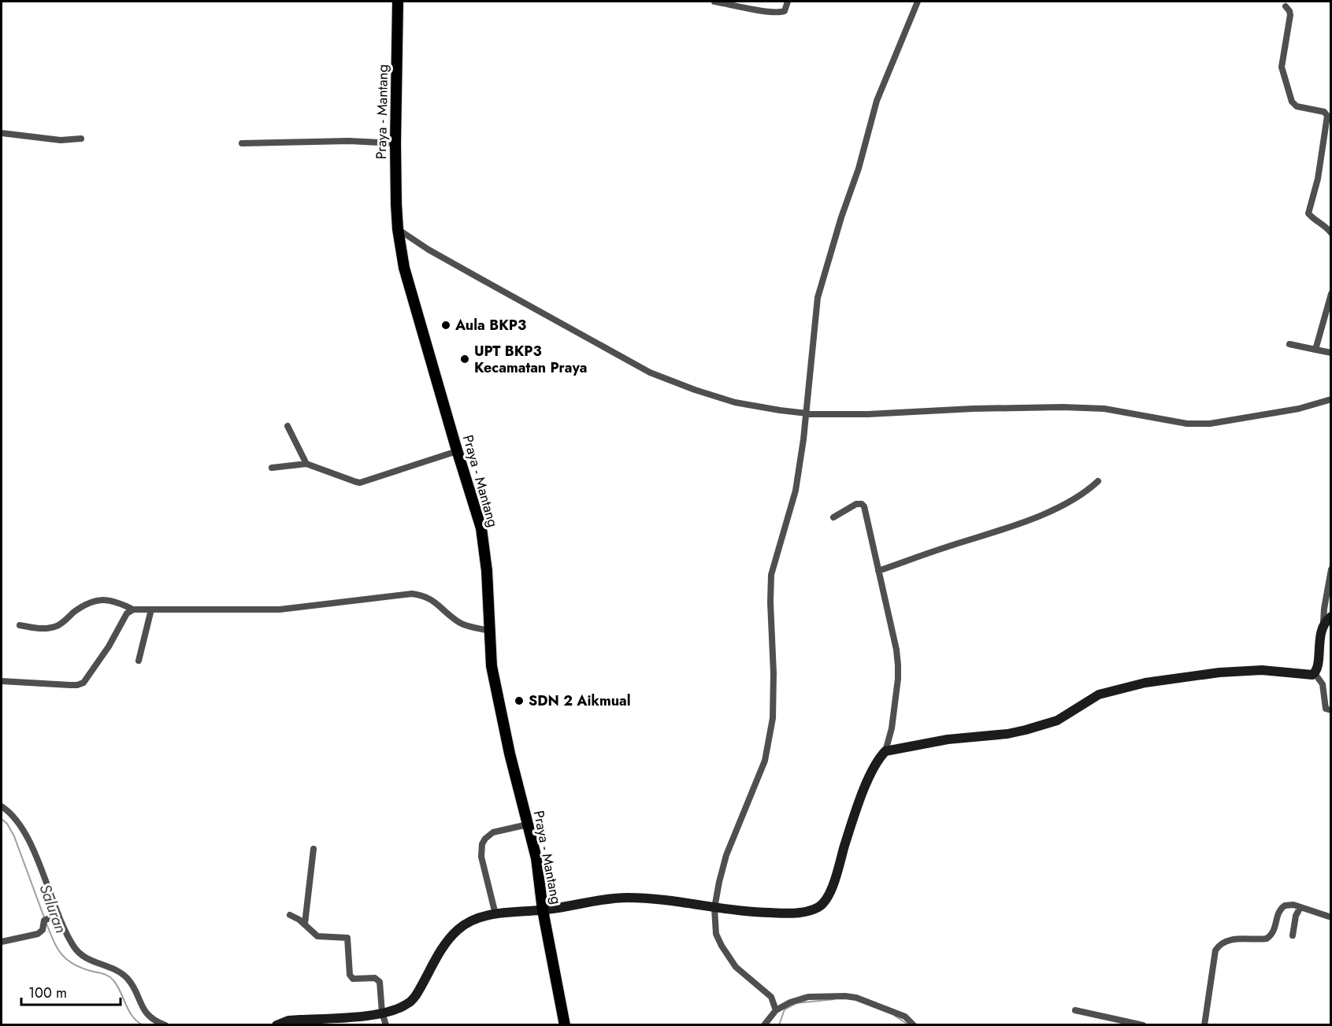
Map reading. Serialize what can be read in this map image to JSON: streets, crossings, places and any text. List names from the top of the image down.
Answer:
{
  "streets": {
    "main road": ["Praya - Mantang"]
  },
  "water": ["Saluran"],
  "places": ["Aula BKP3", "UPT BKP3 Kecamatan Praya", "SDN 2 Aikmual"],
  "scale_bar": "100 m"
}
